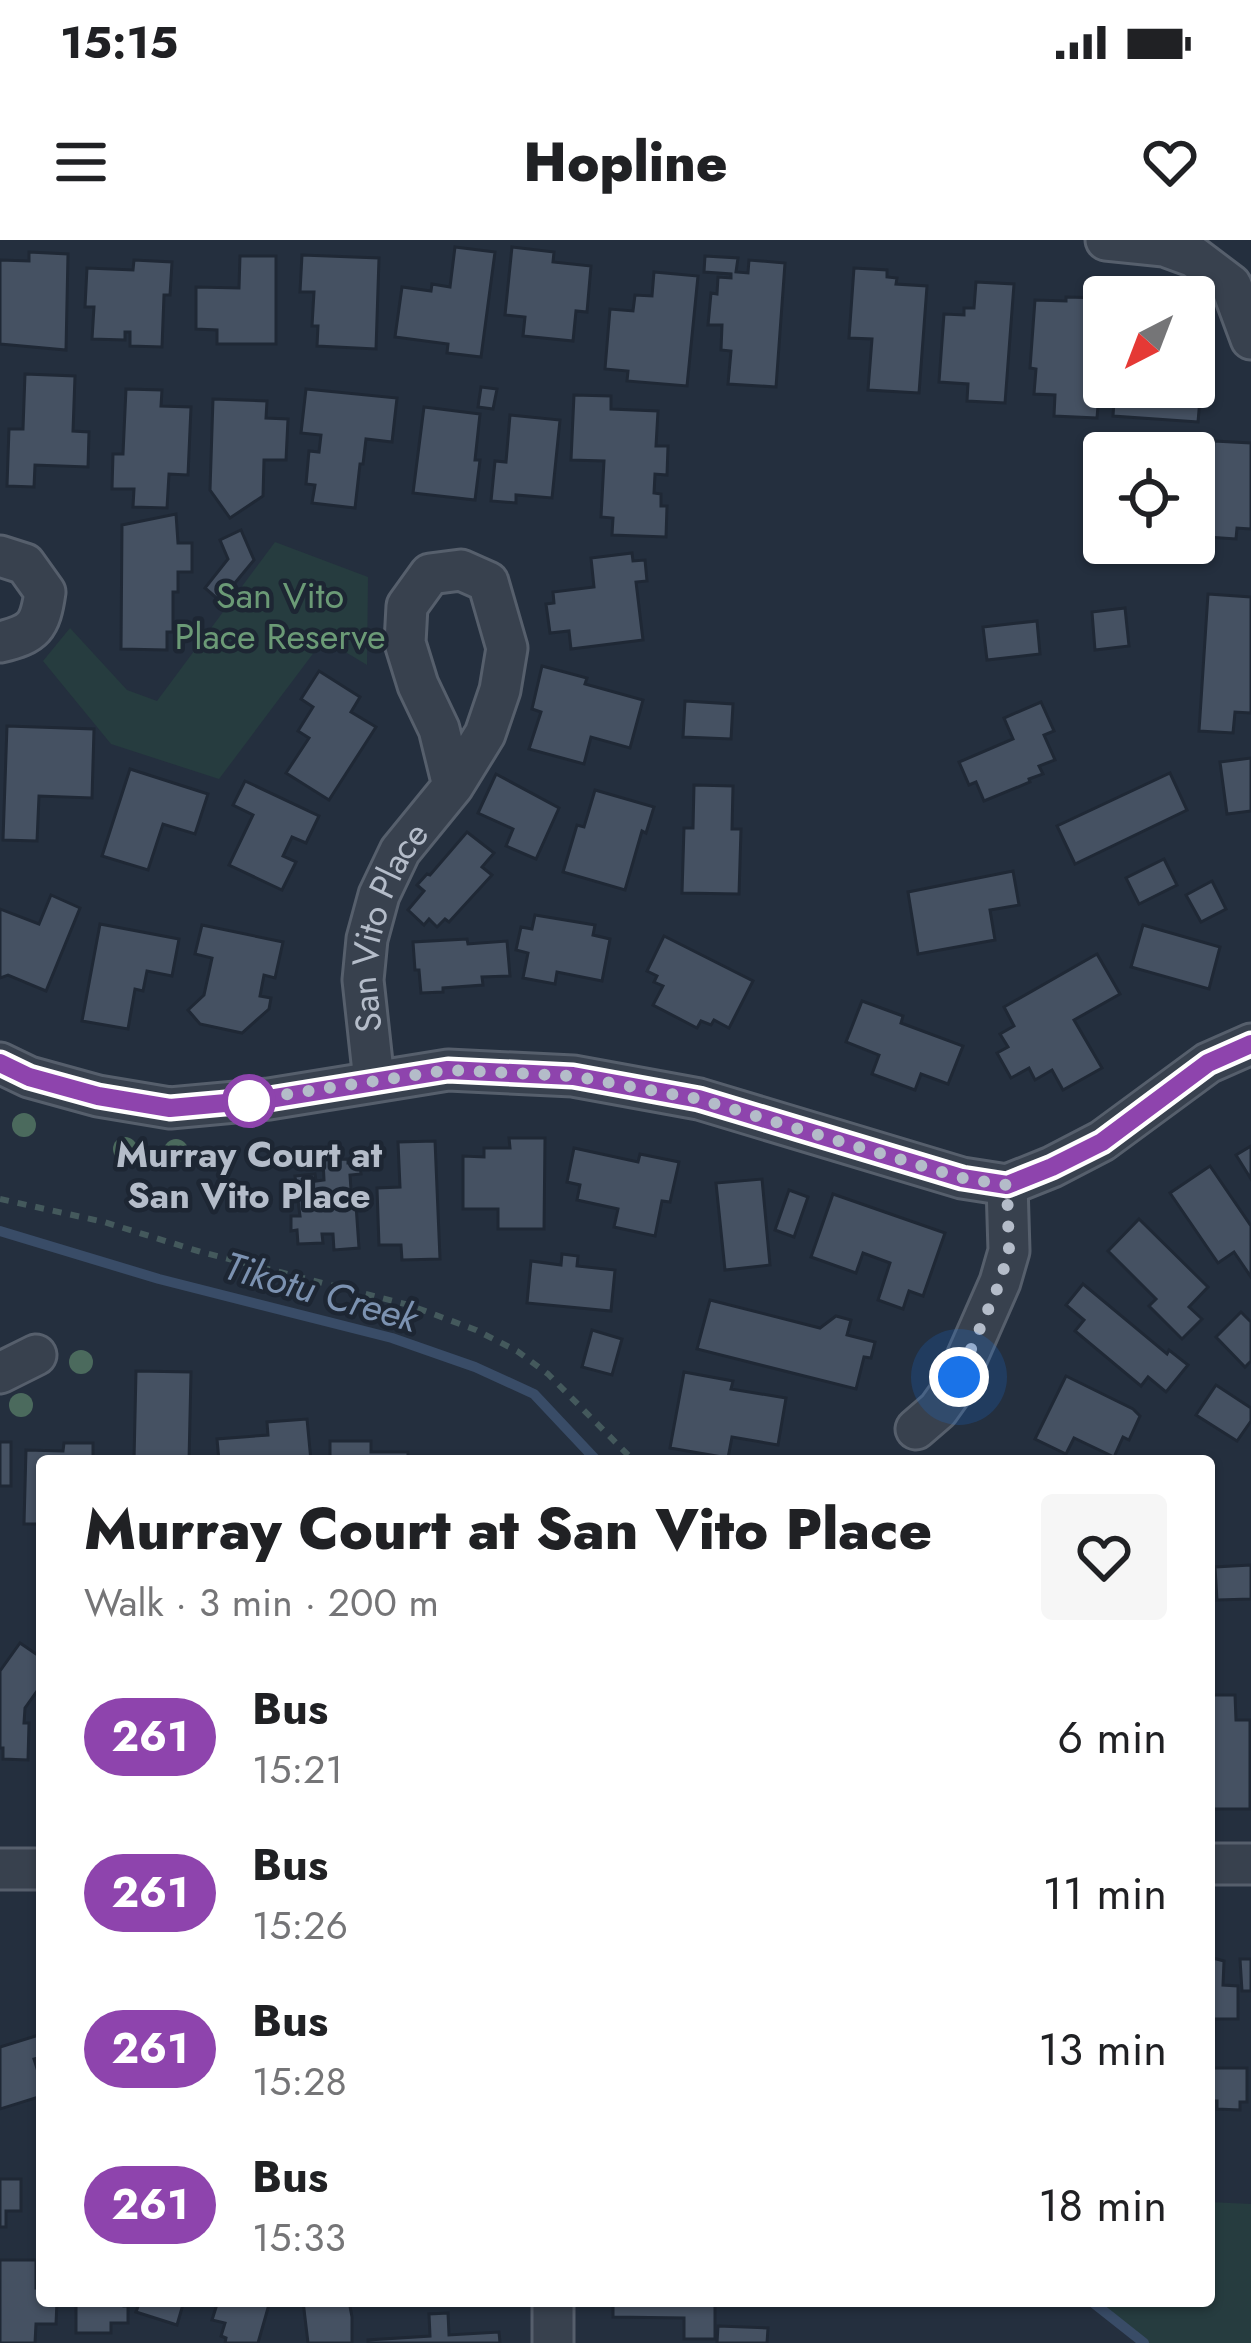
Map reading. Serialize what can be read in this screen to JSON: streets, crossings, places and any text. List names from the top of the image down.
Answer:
{
  "streets": {
    "street": ["San Vito Place"]
  },
  "water": ["Tikotu Creek"],
  "parks": ["San Vito Place Reserve"],
  "places": ["Murray Court at San Vito Place"],
  "lines": ["bus line 261"],
  "north": "bottom left",
  "page": {
    "status": "15:15",
    "header": "Hopline",
    "heading": ["Murray Court at San Vito Place", "Walk · 3 min · 200 m"],
    "list": [
      {
        "mark": "261",
        "name": "Bus",
        "note": "15:21",
        "value": "6 min"
      },
      {
        "mark": "261",
        "name": "Bus",
        "note": "15:26",
        "value": "11 min"
      },
      {
        "mark": "261",
        "name": "Bus",
        "note": "15:28",
        "value": "13 min"
      },
      {
        "mark": "261",
        "name": "Bus",
        "note": "15:33",
        "value": "18 min"
      }
    ]
  }
}
